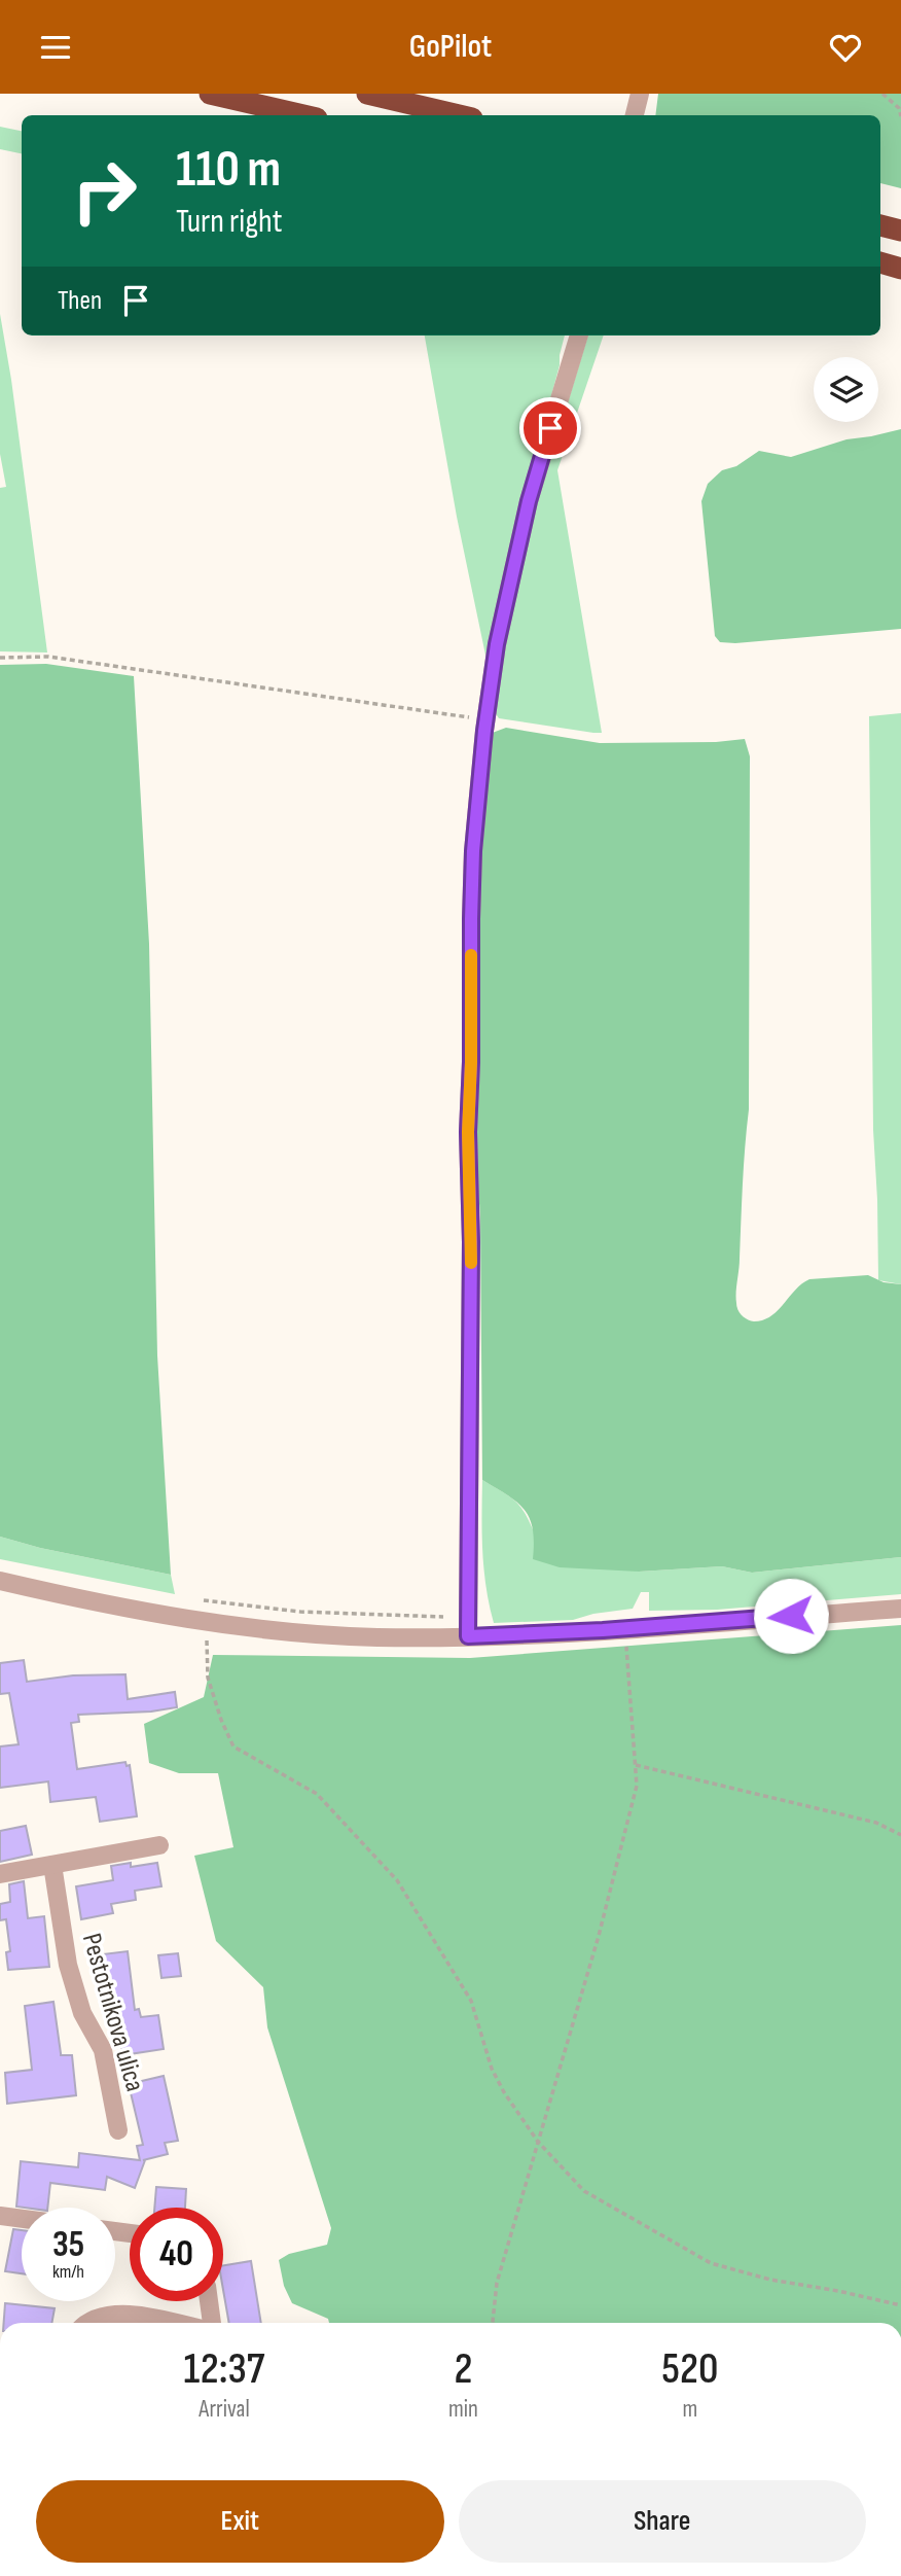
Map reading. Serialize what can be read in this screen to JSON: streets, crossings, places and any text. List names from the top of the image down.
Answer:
{
  "streets": {
    "street": ["Pestotnikova ulica"]
  },
  "page": {
    "header": "GoPilot",
    "turn": ["110 m", "Turn right"],
    "then": "Then",
    "speed": "35 km/h",
    "limit": "40",
    "eta": [
      "12:37",
      "Arrival",
      "2",
      "min",
      "520",
      "m"
    ],
    "buttons": ["Exit", "Share"]
  }
}
